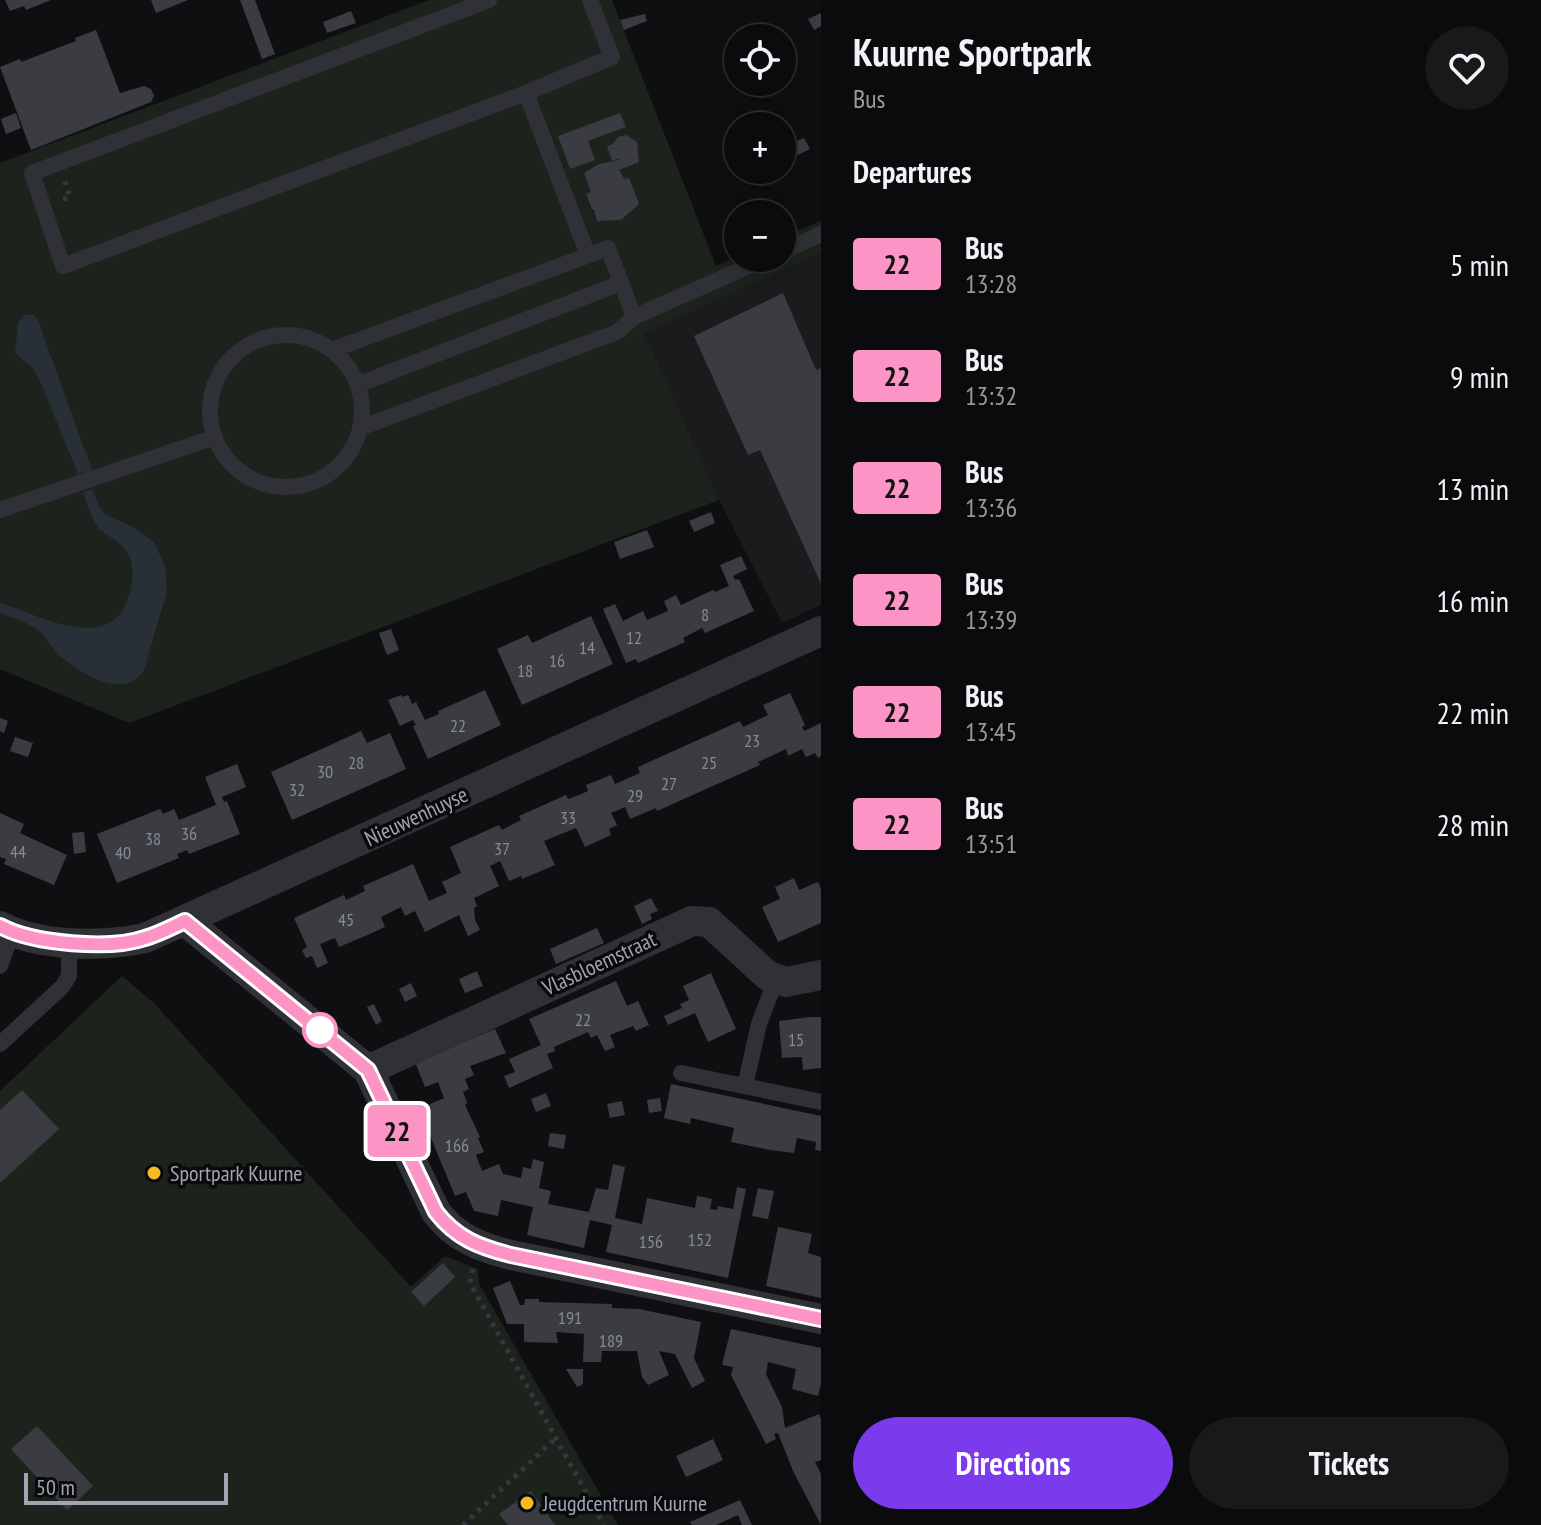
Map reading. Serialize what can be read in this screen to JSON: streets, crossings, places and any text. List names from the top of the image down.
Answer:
{
  "streets": {
    "street": ["Nieuwenhuyse", "Vlasbloemstraat"]
  },
  "places": ["Sportpark Kuurne", "Jeugdcentrum Kuurne"],
  "lines": ["bus line 22"],
  "house_numbers": [
    "8",
    "12",
    "14",
    "16",
    "18",
    "22",
    "23",
    "28",
    "25",
    "30",
    "27",
    "32",
    "29",
    "33",
    "36",
    "38",
    "37",
    "44",
    "40",
    "45",
    "22",
    "15",
    "166",
    "152",
    "156",
    "191",
    "189"
  ],
  "scale_bar": "50 m",
  "page": {
    "on_map": "22",
    "heading": [
      ["Kuurne Sportpark", "Bus"],
      "Departures"
    ],
    "map_buttons": ["+", "−"],
    "list": [
      {
        "mark": "22",
        "name": "Bus",
        "note": "13:28",
        "value": "5 min"
      },
      {
        "mark": "22",
        "name": "Bus",
        "note": "13:32",
        "value": "9 min"
      },
      {
        "mark": "22",
        "name": "Bus",
        "note": "13:36",
        "value": "13 min"
      },
      {
        "mark": "22",
        "name": "Bus",
        "note": "13:39",
        "value": "16 min"
      },
      {
        "mark": "22",
        "name": "Bus",
        "note": "13:45",
        "value": "22 min"
      },
      {
        "mark": "22",
        "name": "Bus",
        "note": "13:51",
        "value": "28 min"
      }
    ],
    "buttons": ["Directions", "Tickets"],
    "scale": "50 m"
  }
}
